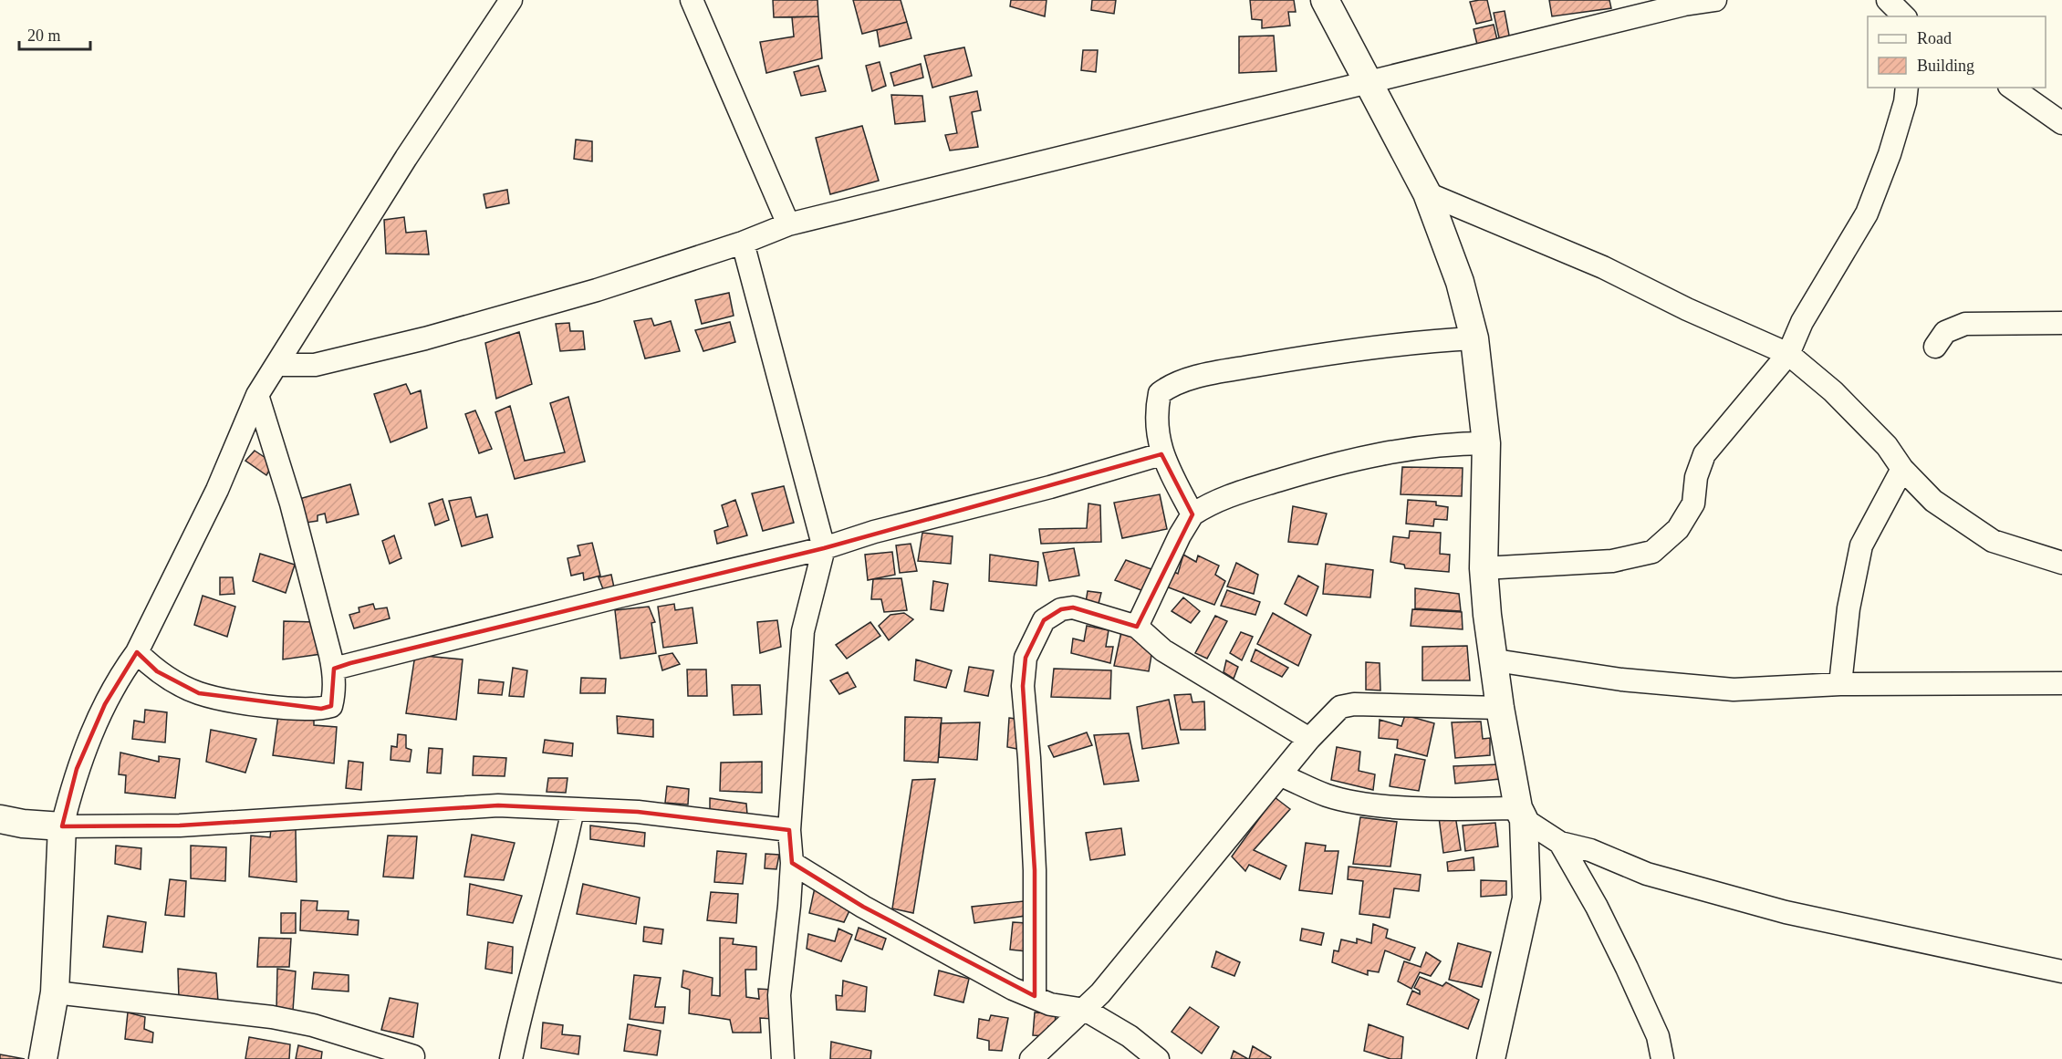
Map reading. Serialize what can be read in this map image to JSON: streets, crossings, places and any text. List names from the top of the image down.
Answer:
{
  "legend": ["Road", "Building"],
  "scale_bar": "20 m"
}
